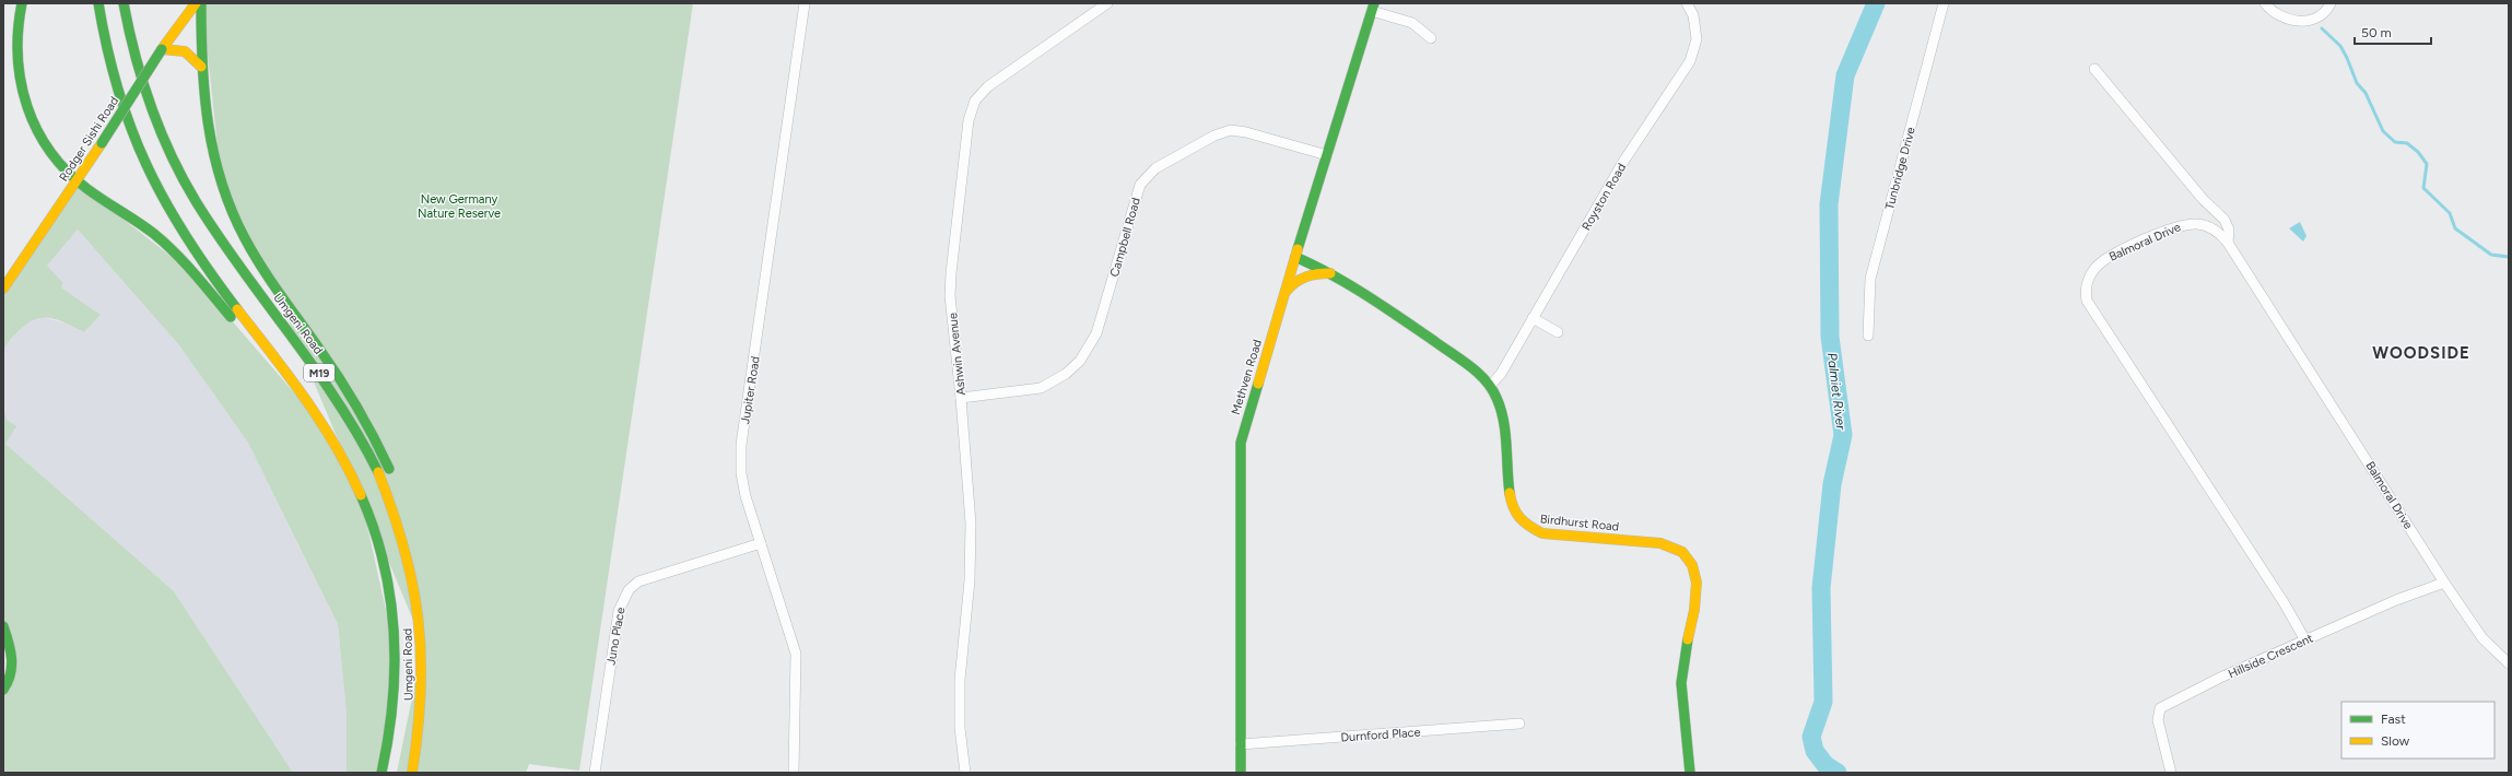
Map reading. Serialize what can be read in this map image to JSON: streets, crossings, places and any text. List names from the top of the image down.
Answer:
{
  "streets": {
    "main road": [
      "Rodger Sishi Road",
      "Umgeni Road",
      "M19",
      "Methven Road",
      "Birdhurst Road"
    ],
    "street": [
      "Tunbridge Drive",
      "Royston Road",
      "Campbell Road",
      "Balmoral Drive",
      "Ashwin Avenue",
      "Jupiter Road",
      "Juno Place",
      "Hillside Crescent",
      "Durnford Place"
    ]
  },
  "crossings": [
    ["Royston Road", "Birdhurst Road"],
    ["Campbell Road", "Ashwin Avenue"],
    ["Campbell Road", "Methven Road"],
    ["Balmoral Drive", "Hillside Crescent"],
    ["Methven Road", "Birdhurst Road"],
    ["Methven Road", "Durnford Place"],
    ["Jupiter Road", "Juno Place"]
  ],
  "districts": ["WOODSIDE"],
  "water": ["Palmiet River"],
  "parks": ["New Germany Nature Reserve"],
  "legend": ["Fast", "Slow"],
  "scale_bar": "50 m"
}
